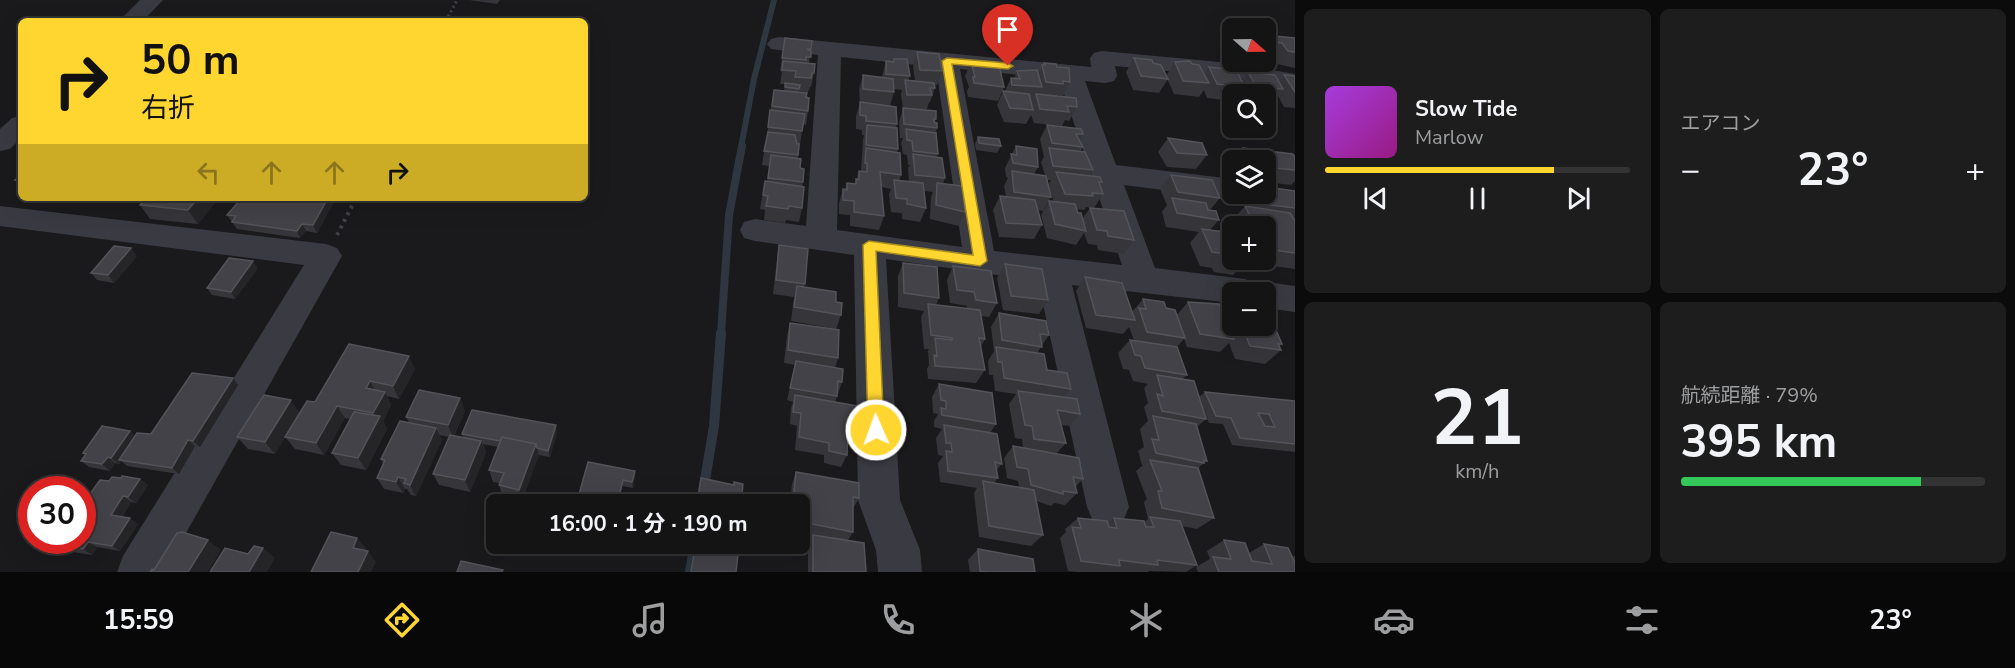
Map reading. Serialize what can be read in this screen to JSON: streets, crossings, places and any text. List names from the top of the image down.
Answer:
{
  "north": "right",
  "page": {
    "tile": [
      "エアコン",
      ["21", "km/h"],
      ["航続距離 · 79%", "395 km"]
    ],
    "map_buttons": ["+", "−"],
    "turn": ["50 m", "右折"],
    "song": ["Slow Tide", "Marlow"],
    "heat": ["−", "23°", "+"],
    "limit": "30",
    "trip": "16:00 · 1 分 · 190 m",
    "tabs": ["15:59", "23°"]
  }
}
